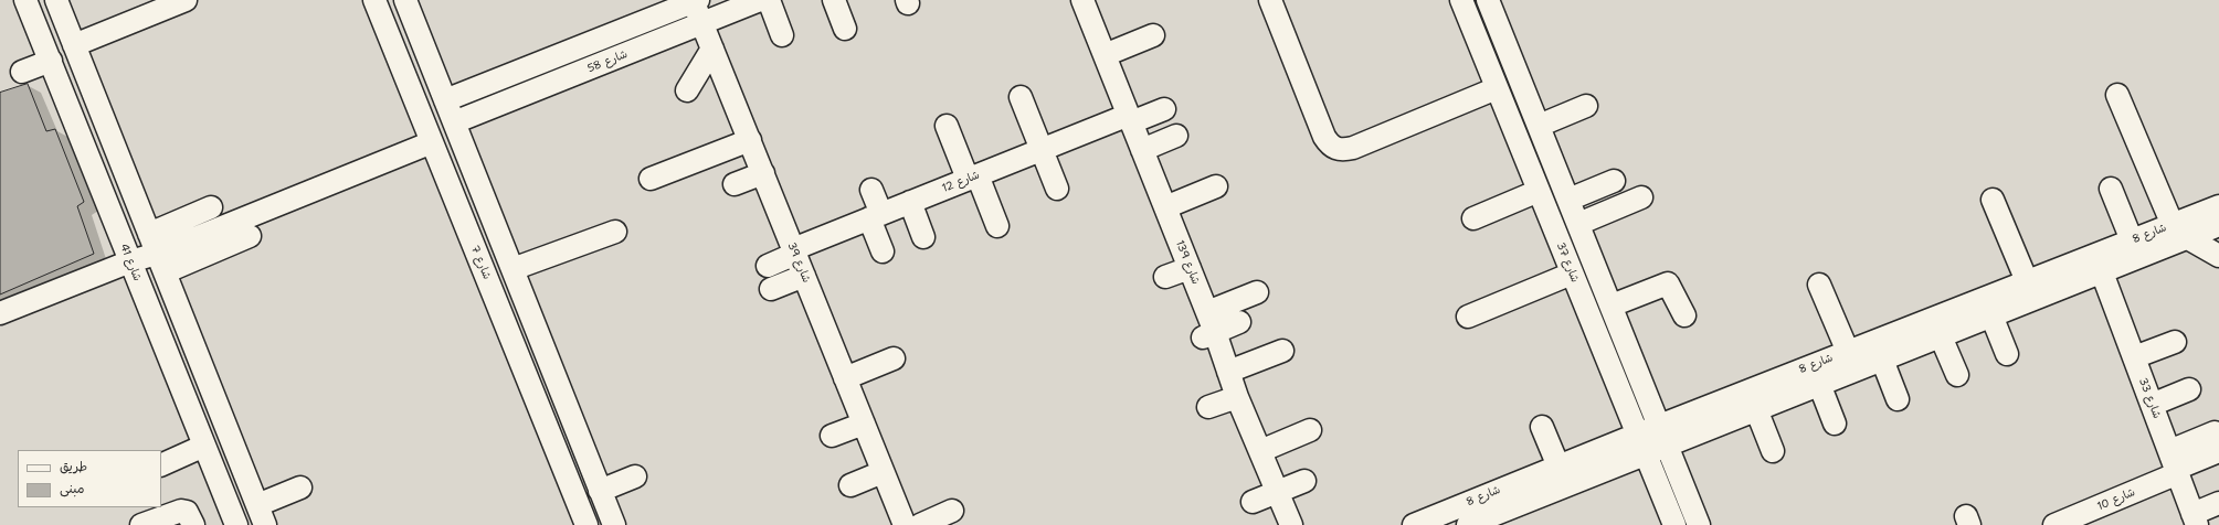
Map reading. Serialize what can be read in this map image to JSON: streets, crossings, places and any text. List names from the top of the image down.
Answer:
{
  "streets": {
    "street": [
      "شارع 58",
      "شارع 12",
      "شارع 8",
      "شارع 41",
      "شارع 7",
      "شارع 39",
      "شارع 139",
      "شارع 37",
      "شارع 33",
      "شارع 10"
    ]
  },
  "crossings": [
    ["شارع 58", "شارع 39"],
    ["شارع 12", "شارع 39"],
    ["شارع 12", "شارع 139"],
    ["شارع 8", "شارع 37"],
    ["شارع 8", "شارع 33"],
    ["شارع 33", "شارع 10"]
  ],
  "legend": ["طريق", "مبنى"]
}
